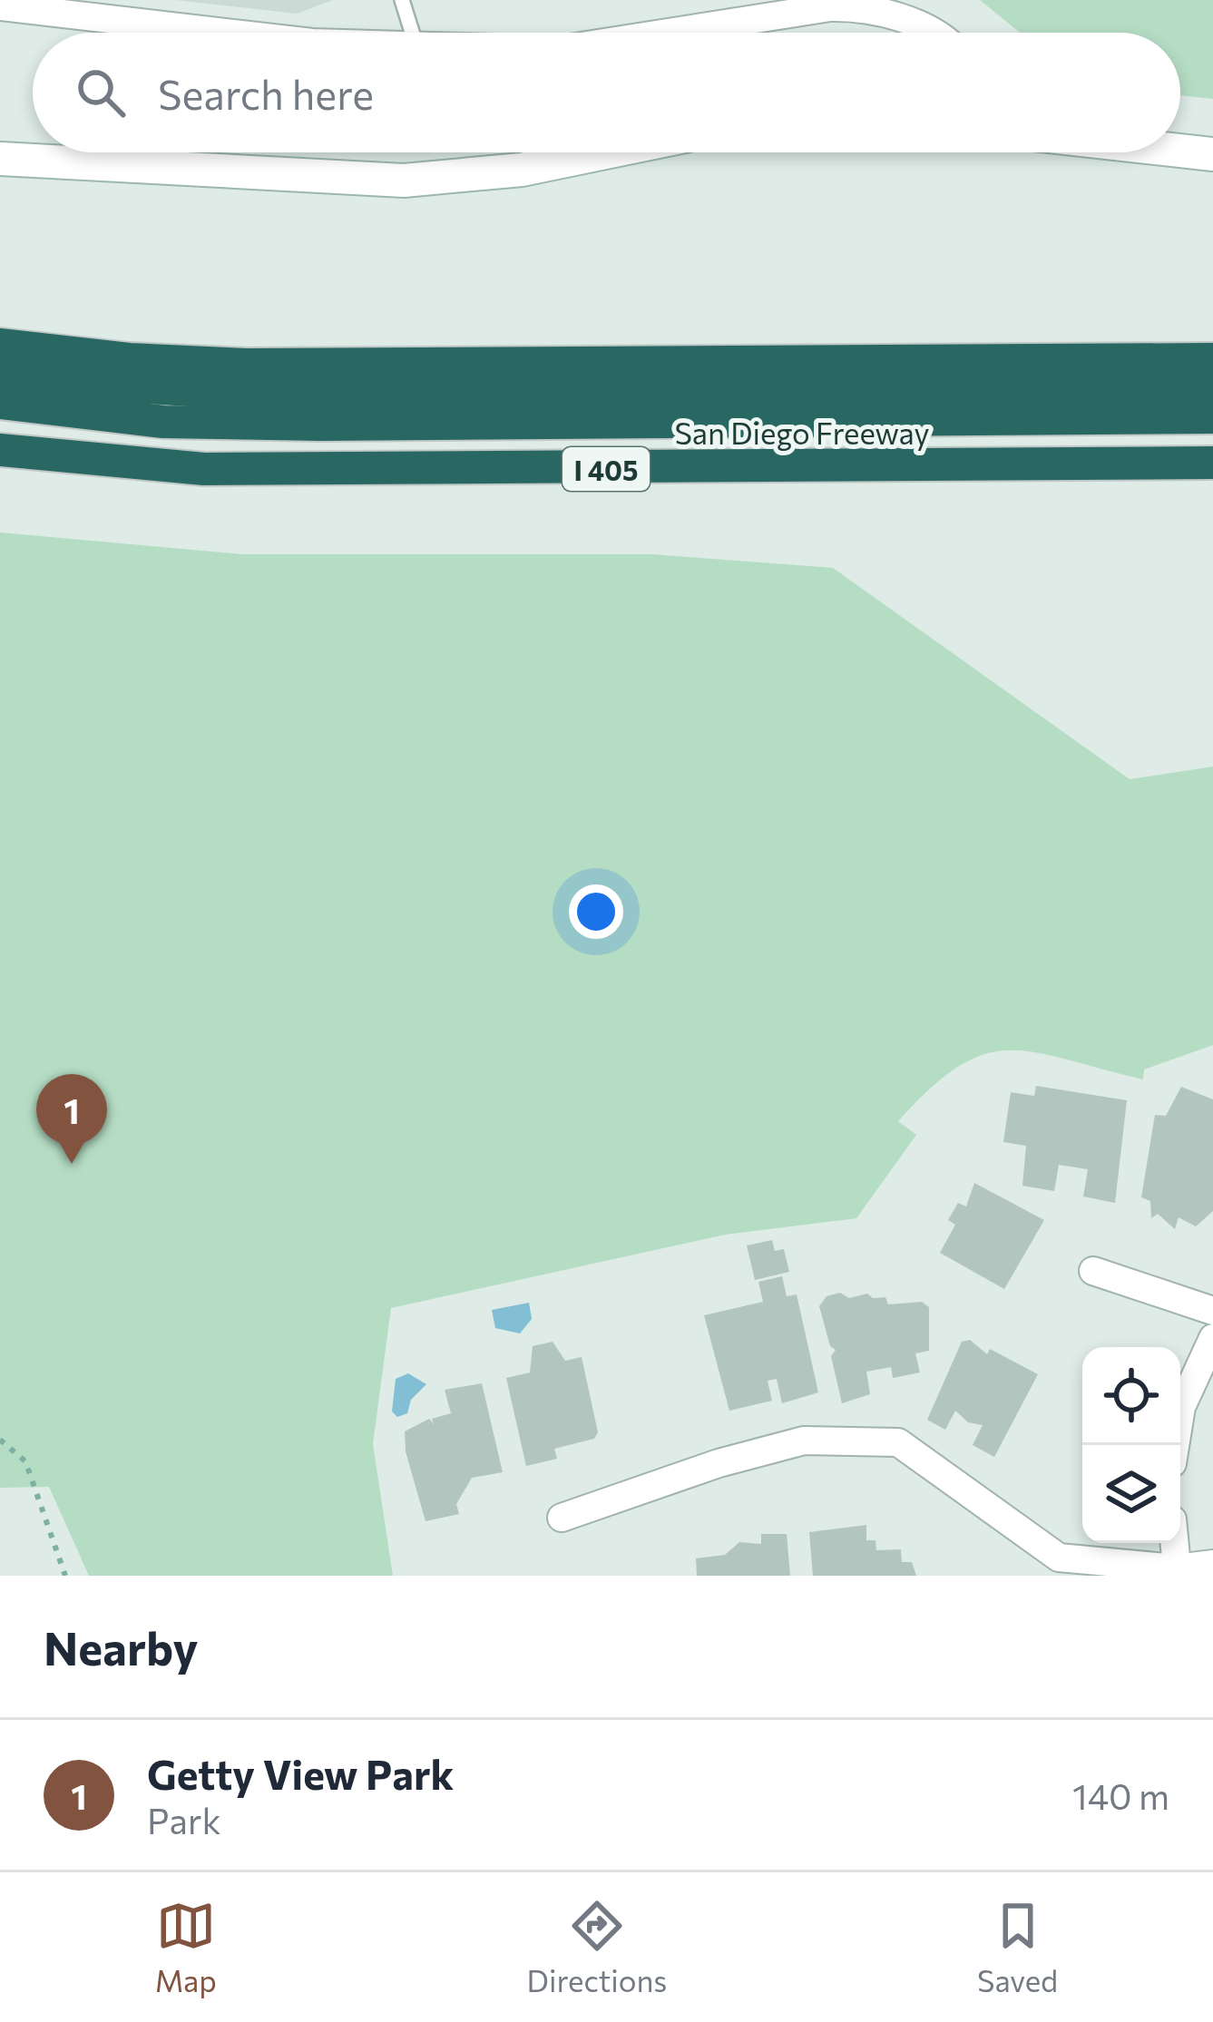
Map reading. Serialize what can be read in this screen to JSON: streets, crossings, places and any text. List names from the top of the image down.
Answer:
{
  "streets": {
    "highway": ["San Diego Freeway", "I 405"]
  },
  "page": {
    "search": "Search here",
    "pins": "1",
    "heading": "Nearby",
    "list": [
      {
        "mark": "1",
        "name": "Getty View Park",
        "note": "Park",
        "value": "140 m"
      }
    ],
    "nav": ["Map", "Directions", "Saved"]
  }
}
